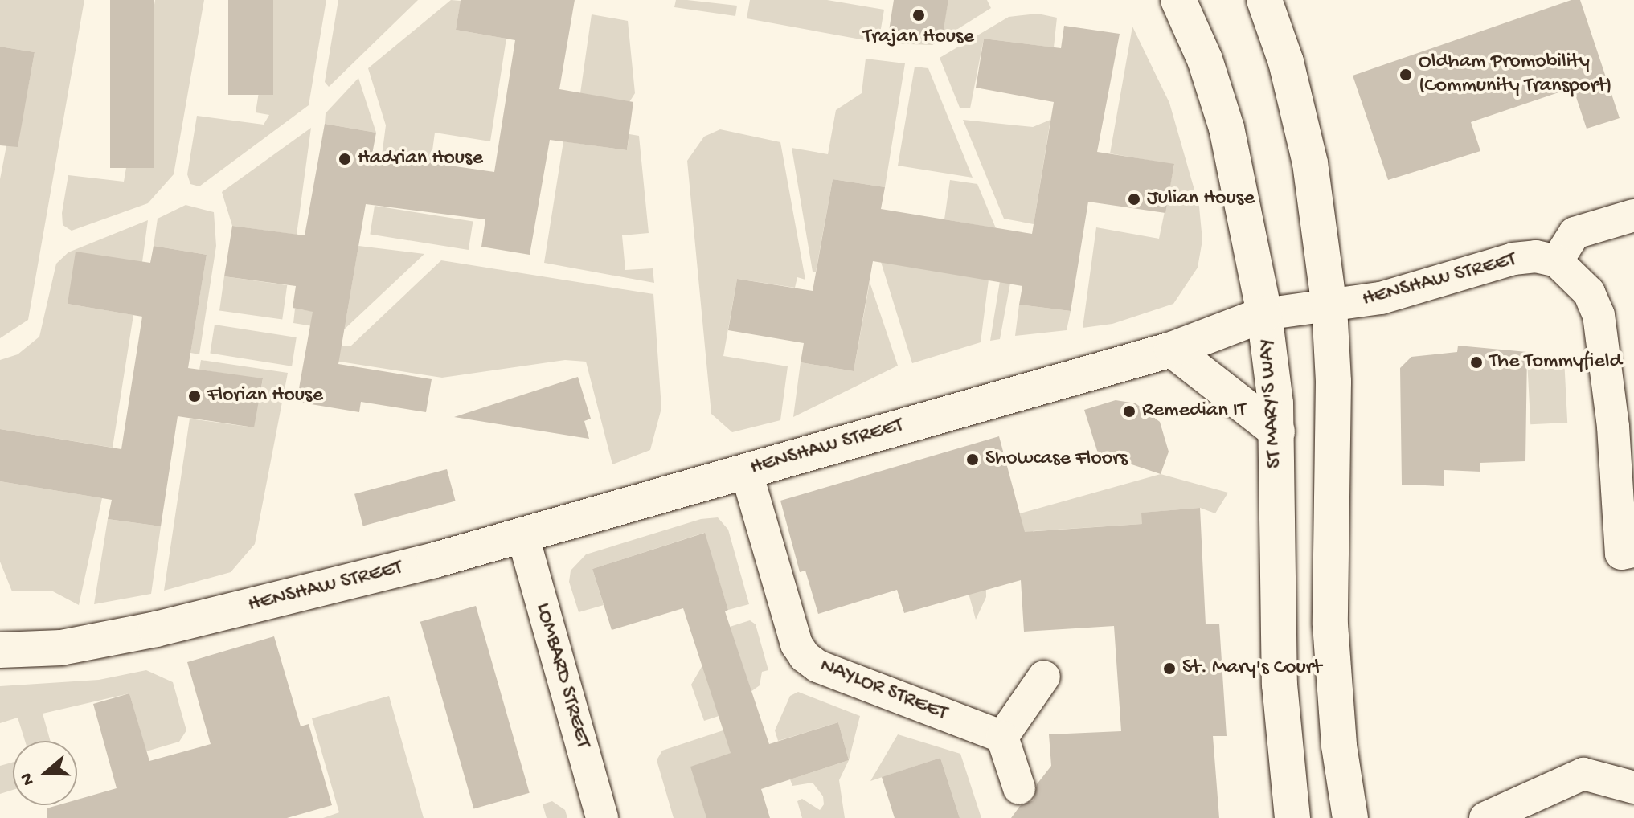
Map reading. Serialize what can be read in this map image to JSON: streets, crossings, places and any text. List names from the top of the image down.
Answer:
{
  "streets": {
    "main road": ["HENSHAW STREET", "ST MARY'S WAY"],
    "street": ["LOMBARD STREET", "NAYLOR STREET"]
  },
  "crossings": [
    ["HENSHAW STREET", "ST MARY'S WAY"],
    ["HENSHAW STREET", "LOMBARD STREET"],
    ["HENSHAW STREET", "NAYLOR STREET"]
  ],
  "places": [
    "Trajan House",
    "Oldham Promobility (Community Transport)",
    "Hadrian House",
    "Julian House",
    "The Tommyfield",
    "Florian House",
    "Remedian IT",
    "Showcase Floors",
    "St. Mary's Court"
  ],
  "north": "left"
}
